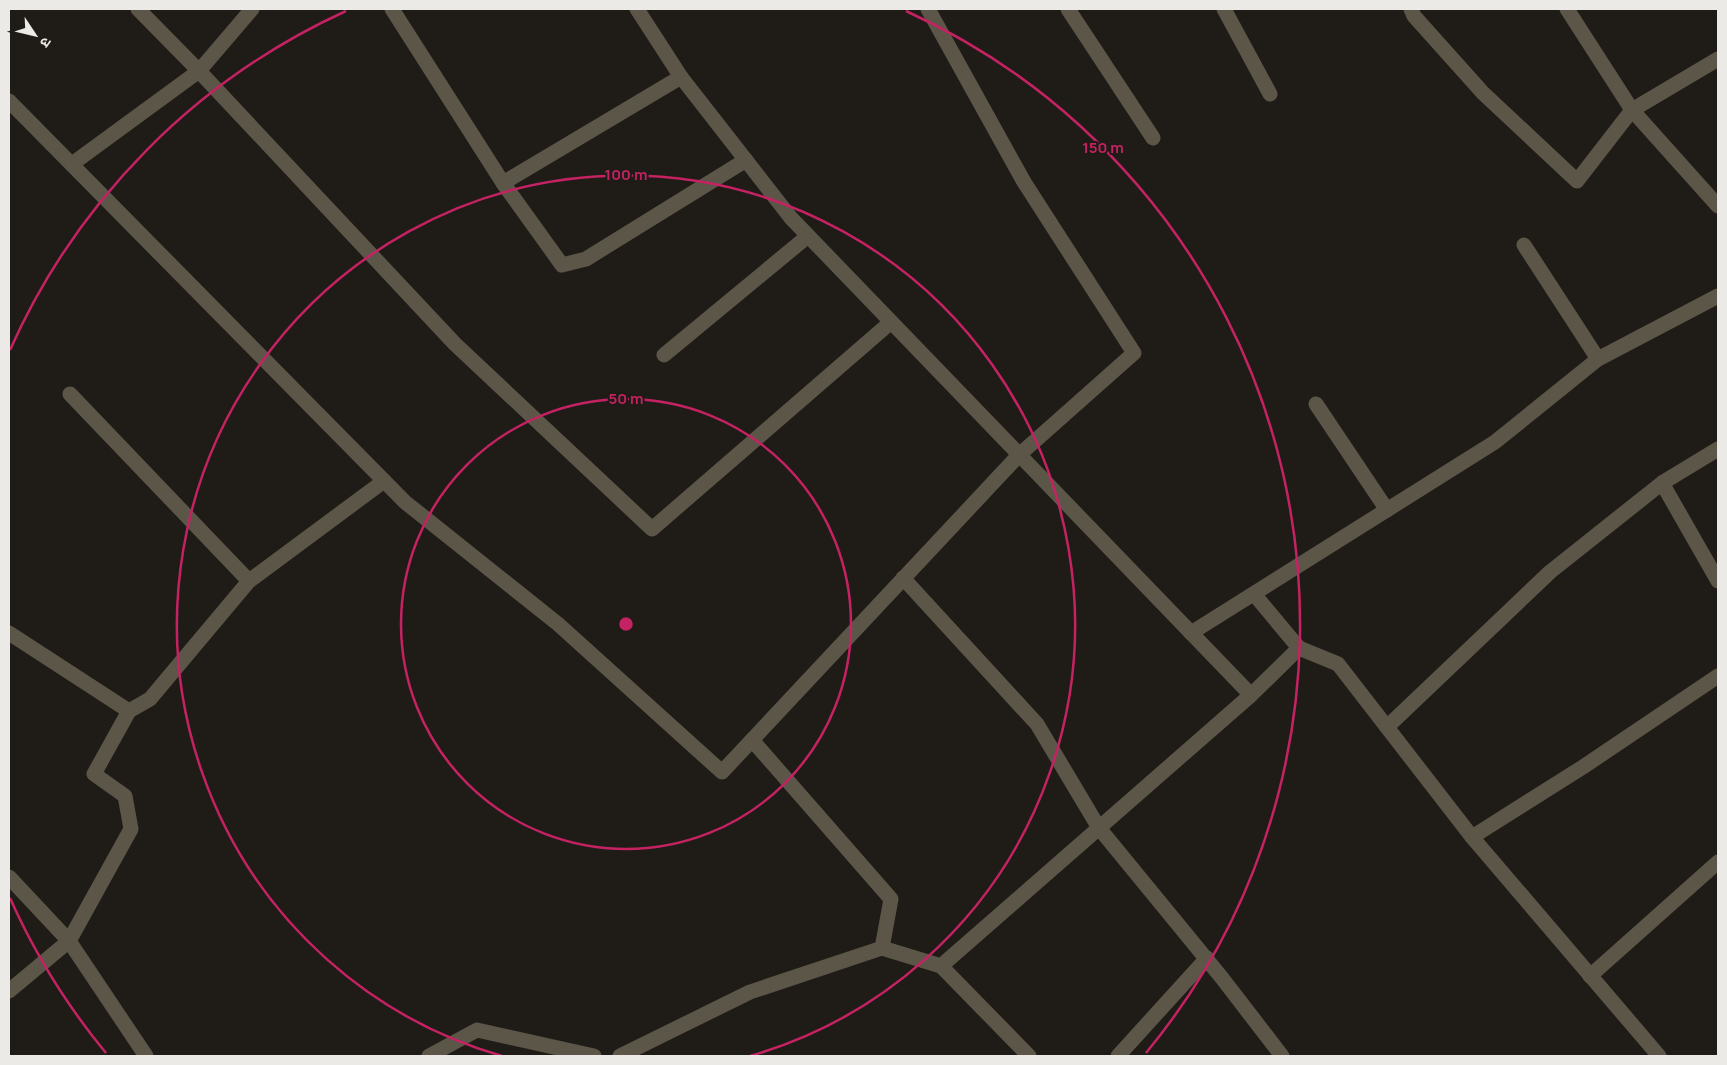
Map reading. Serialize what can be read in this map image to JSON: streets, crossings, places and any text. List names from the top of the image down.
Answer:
{
  "north": "bottom right",
  "rings": ["150 m", "100 m", "50 m"]
}
